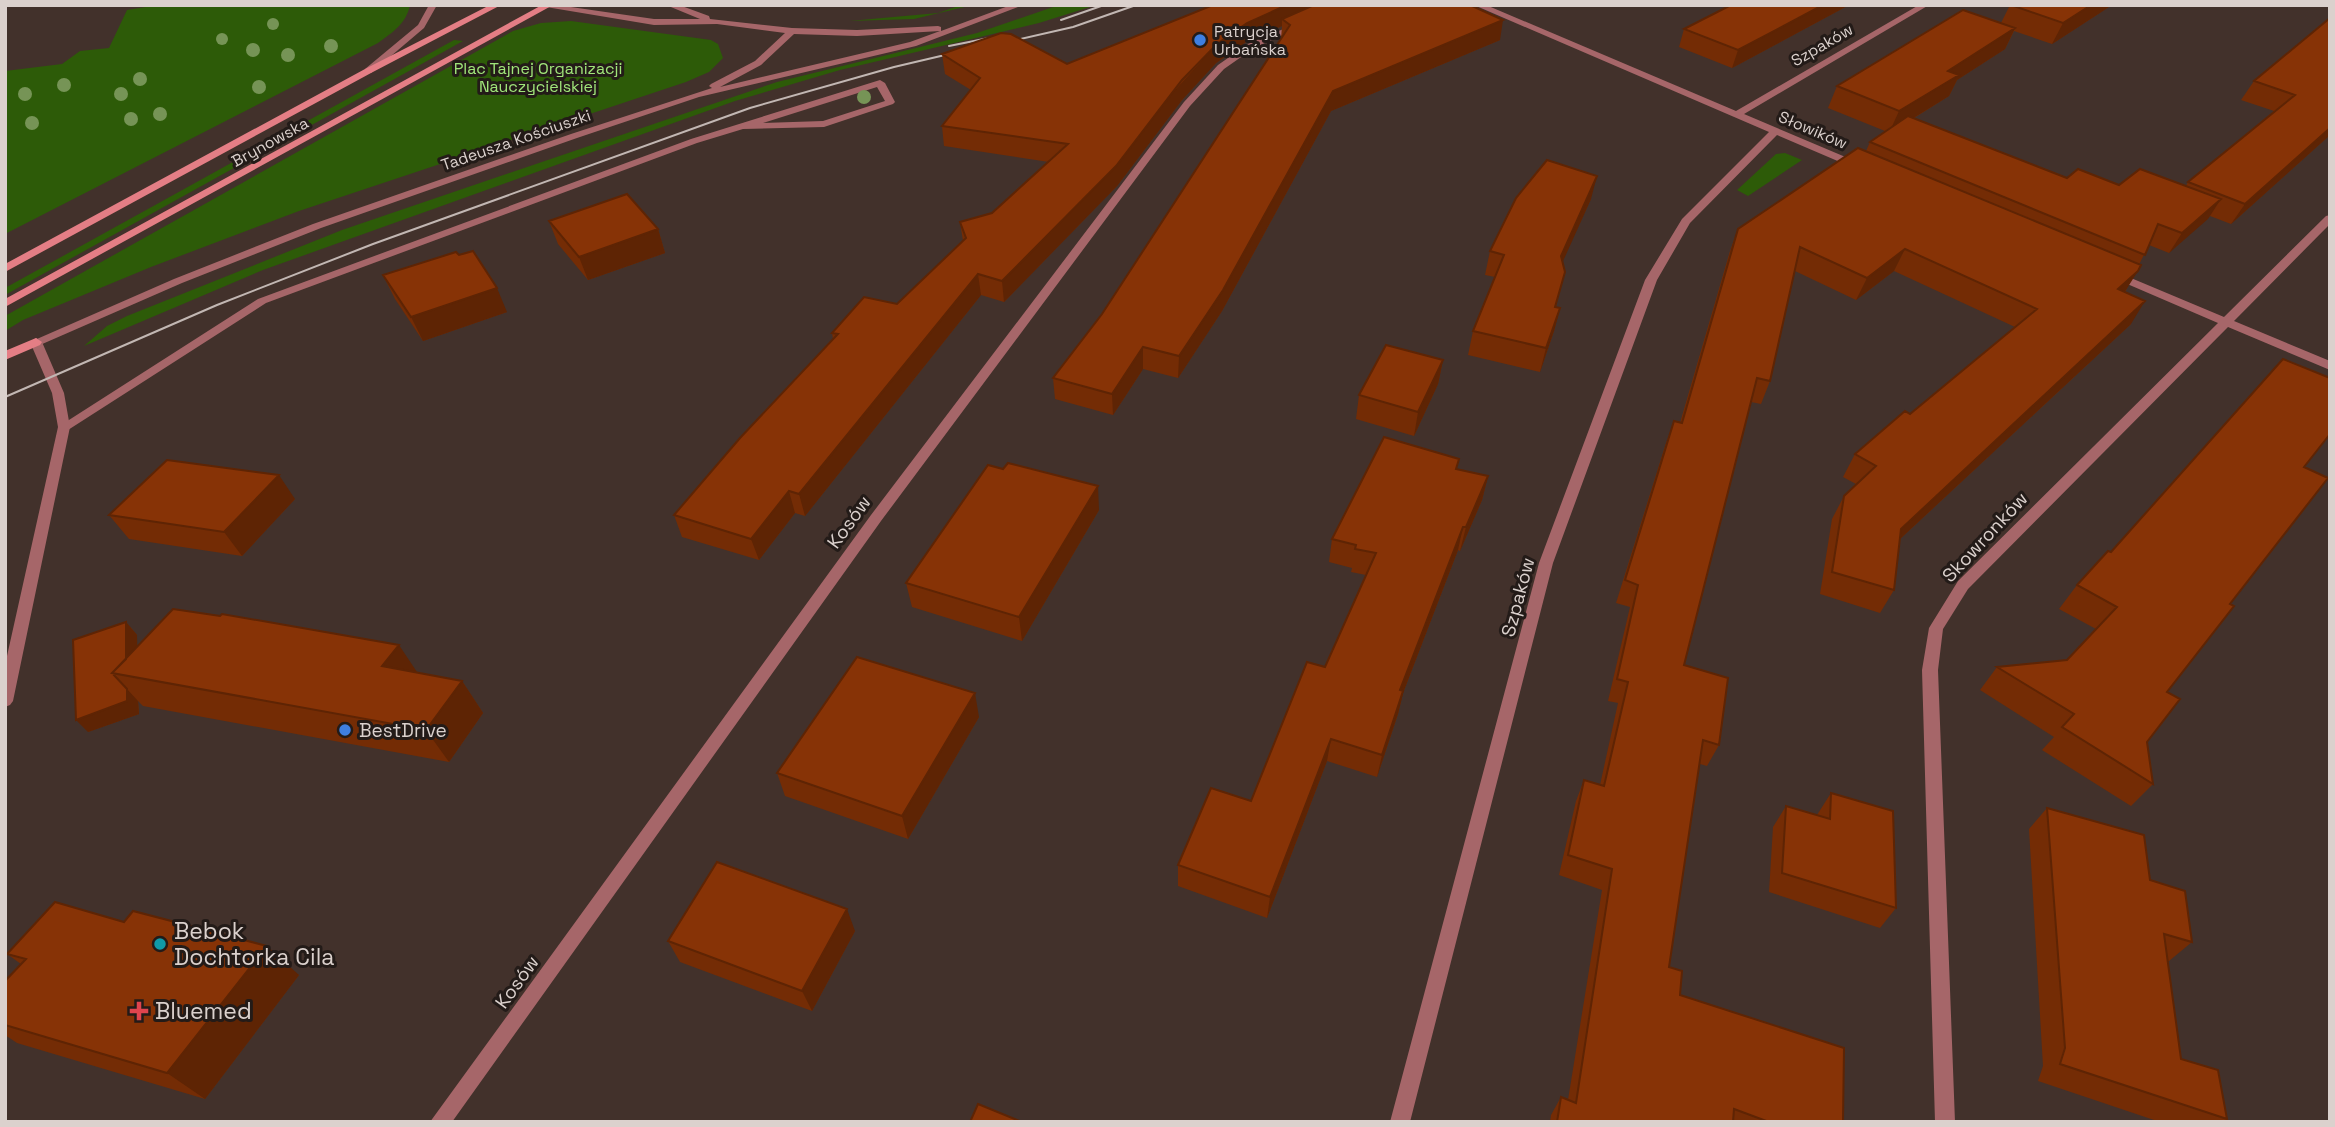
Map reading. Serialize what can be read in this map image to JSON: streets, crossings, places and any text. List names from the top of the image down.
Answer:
{
  "streets": {
    "main road": ["Brynowska"],
    "street": [
      "Szpaków",
      "Słowików",
      "Tadeusza Kościuszki",
      "Kosów",
      "Skowronków"
    ]
  },
  "crossings": [
    ["Szpaków", "Słowików"]
  ],
  "parks": ["Plac Tajnej Organizacji Nauczycielskiej"],
  "places": {
    "other": ["Patrycja Urbańska", "BestDrive", "Bebok Dochtorka Cila"],
    "health": ["Bluemed"]
  }
}
